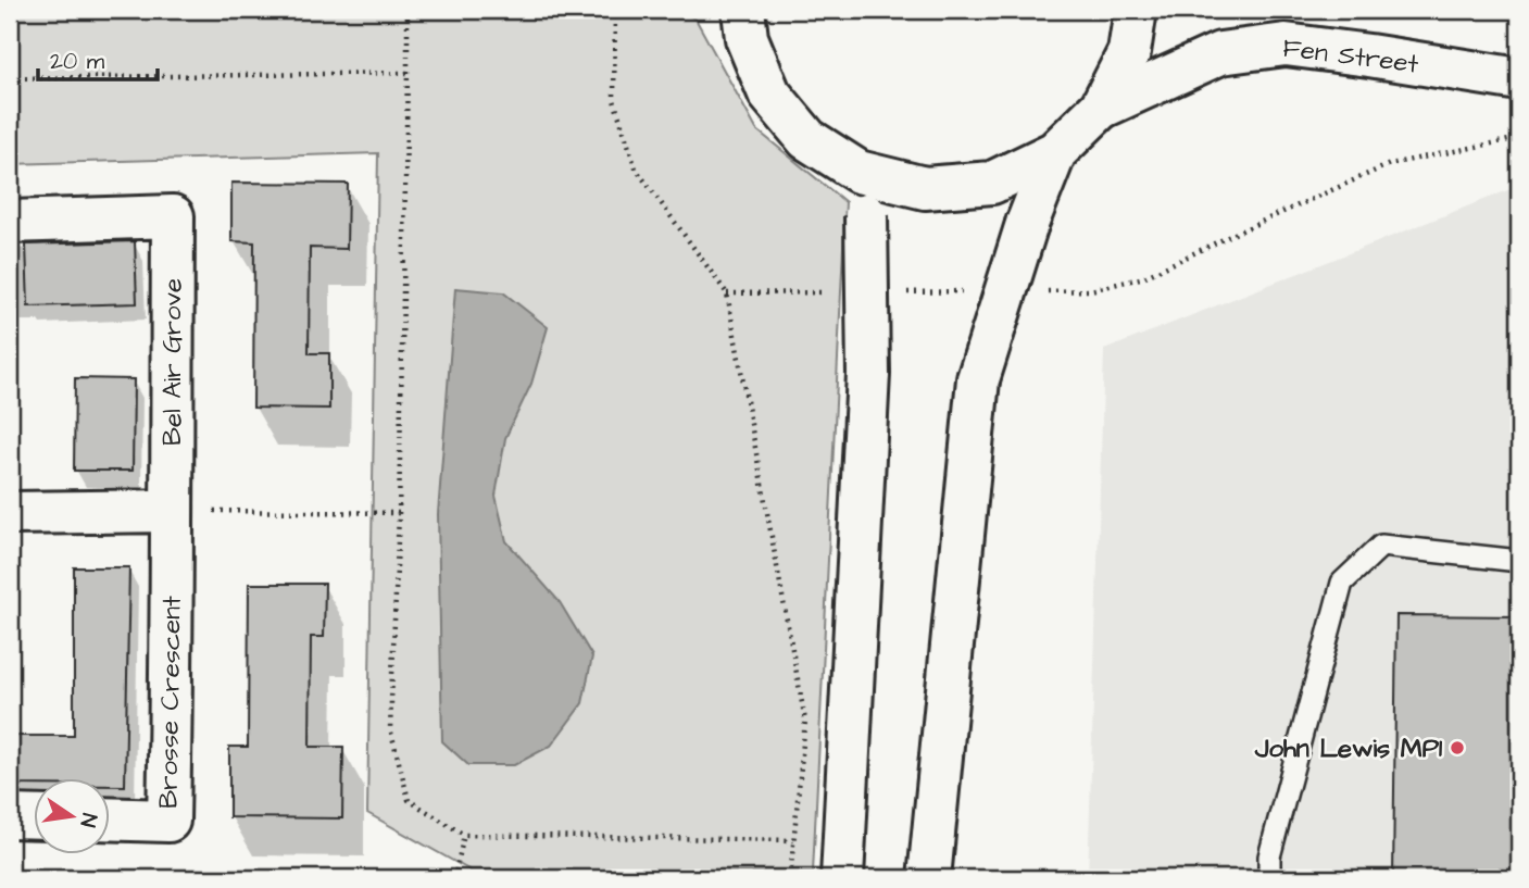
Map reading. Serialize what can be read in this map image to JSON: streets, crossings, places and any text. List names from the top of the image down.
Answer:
{
  "streets": {
    "main road": ["Fen Street", "Bel Air Grove", "Brosse Crescent"]
  },
  "crossings": [
    ["Bel Air Grove", "Brosse Crescent"]
  ],
  "places": ["John Lewis MP1"],
  "scale_bar": "20 m",
  "north": "right"
}
